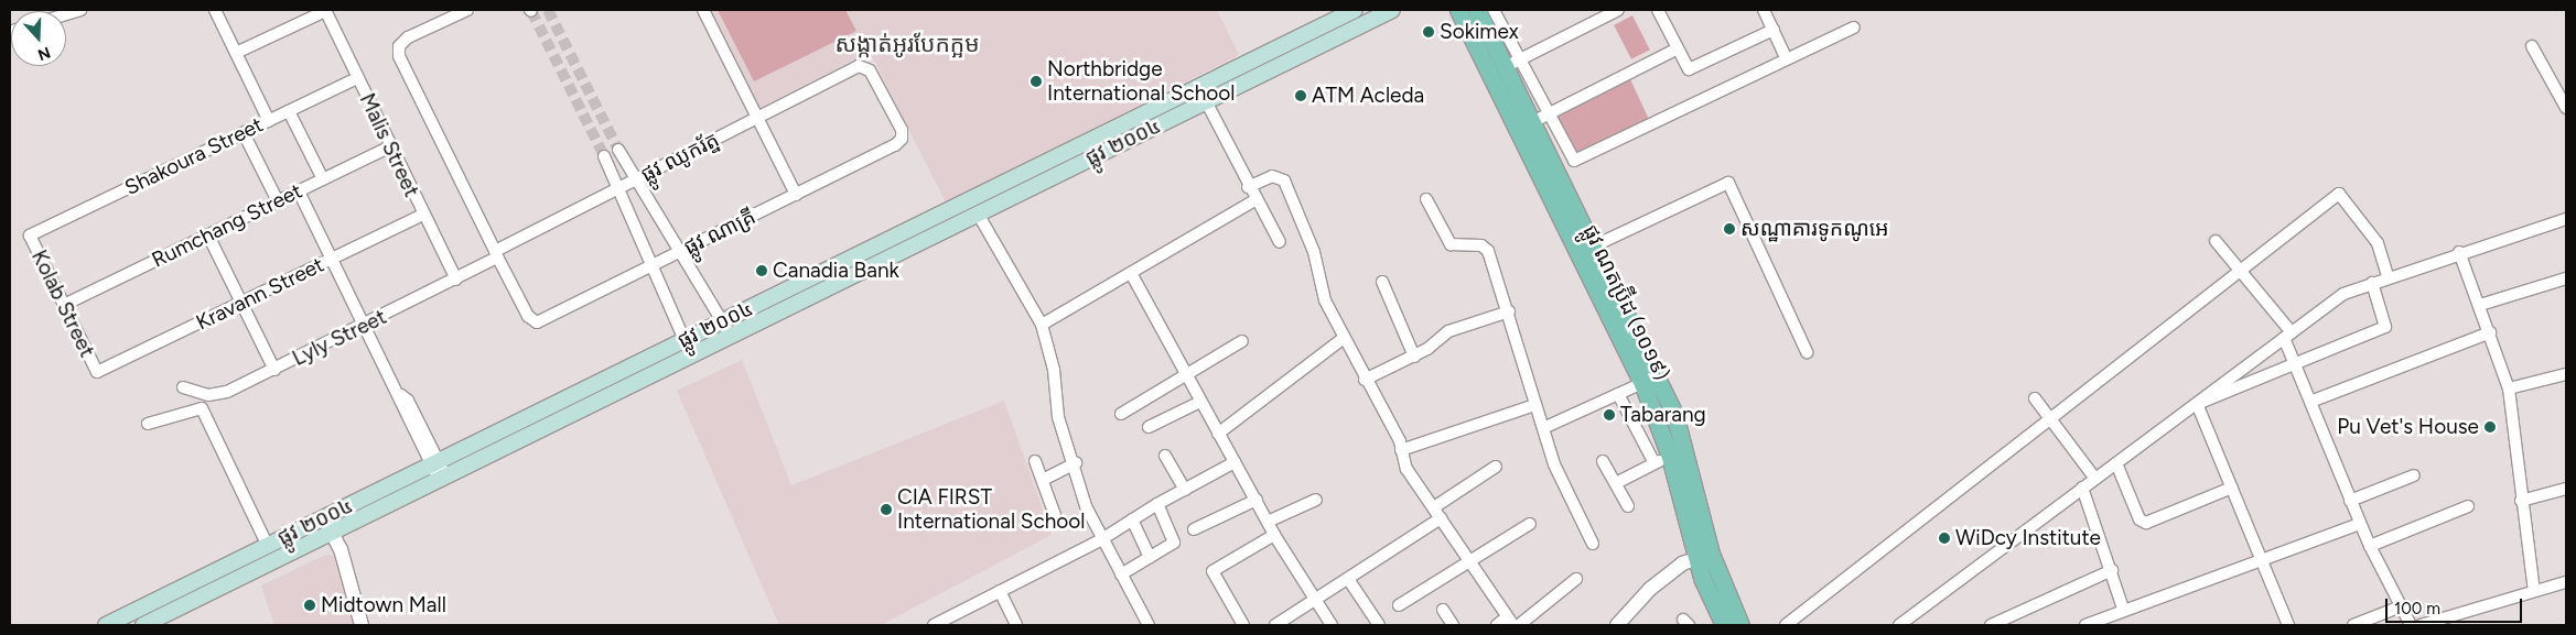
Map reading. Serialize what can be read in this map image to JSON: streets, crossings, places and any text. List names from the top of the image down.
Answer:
{
  "streets": {
    "main road": ["ផ្លូវ ២០០៤", "ផ្លូវ ណតប្រ៊ីដ (១០១៩)"],
    "street": [
      "Malis Street",
      "Shakoura Street",
      "ផ្លូវ ឈូករ័ត្ន",
      "Rumchang Street",
      "ផ្លូវ ណាគ្រី",
      "Kravann Street",
      "Kolab Street",
      "Lyly Street"
    ]
  },
  "crossings": [
    ["Malis Street", "Shakoura Street"],
    ["Malis Street", "Rumchang Street"],
    ["Malis Street", "Kravann Street"],
    ["Malis Street", "Lyly Street"],
    ["Shakoura Street", "Kolab Street"],
    ["ផ្លូវ ឈូករ័ត្ន", "ផ្លូវ ណាគ្រី"],
    ["ផ្លូវ ឈូករ័ត្ន", "Lyly Street"],
    ["Rumchang Street", "Kolab Street"],
    ["ផ្លូវ ណាគ្រី", "Lyly Street"],
    ["Kravann Street", "Kolab Street"]
  ],
  "districts": ["សង្កាត់អូរបែកក្អម"],
  "places": [
    "Sokimex",
    "Northbridge International School",
    "ATM Acleda",
    "សណ្ឋាគារទូកណូអេ",
    "Canadia Bank",
    "Tabarang",
    "Pu Vet's House",
    "CIA FIRST International School",
    "WiDcy Institute",
    "Midtown Mall"
  ],
  "scale_bar": "100 m",
  "north": "bottom"
}
